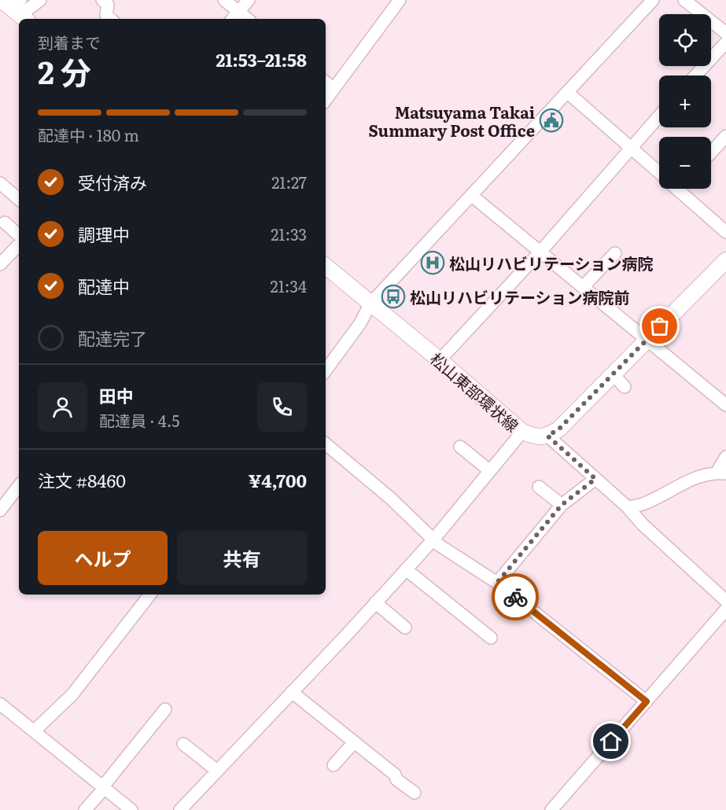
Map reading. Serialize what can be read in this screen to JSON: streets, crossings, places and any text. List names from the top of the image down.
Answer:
{
  "streets": {
    "main road": ["松山東部環状線"]
  },
  "places": {
    "public building": ["Matsuyama Takai Summary Post Office"],
    "hospital": ["松山リハビリテーション病院"],
    "bus stop": ["松山リハビリテーション病院前"]
  },
  "page": {
    "map_buttons": ["+", "−"],
    "heading": ["2 分", "到着まで", "21:53–21:58"],
    "panel": [
      "田中",
      "配達員 · 4.5",
      "注文 #8460",
      "¥4,700"
    ],
    "bar": "配達中 · 180 m",
    "list": [
      ["受付済み", "21:27"],
      ["調理中", "21:33"],
      ["配達中", "21:34"],
      "配達完了"
    ],
    "buttons": ["ヘルプ", "共有"]
  }
}
